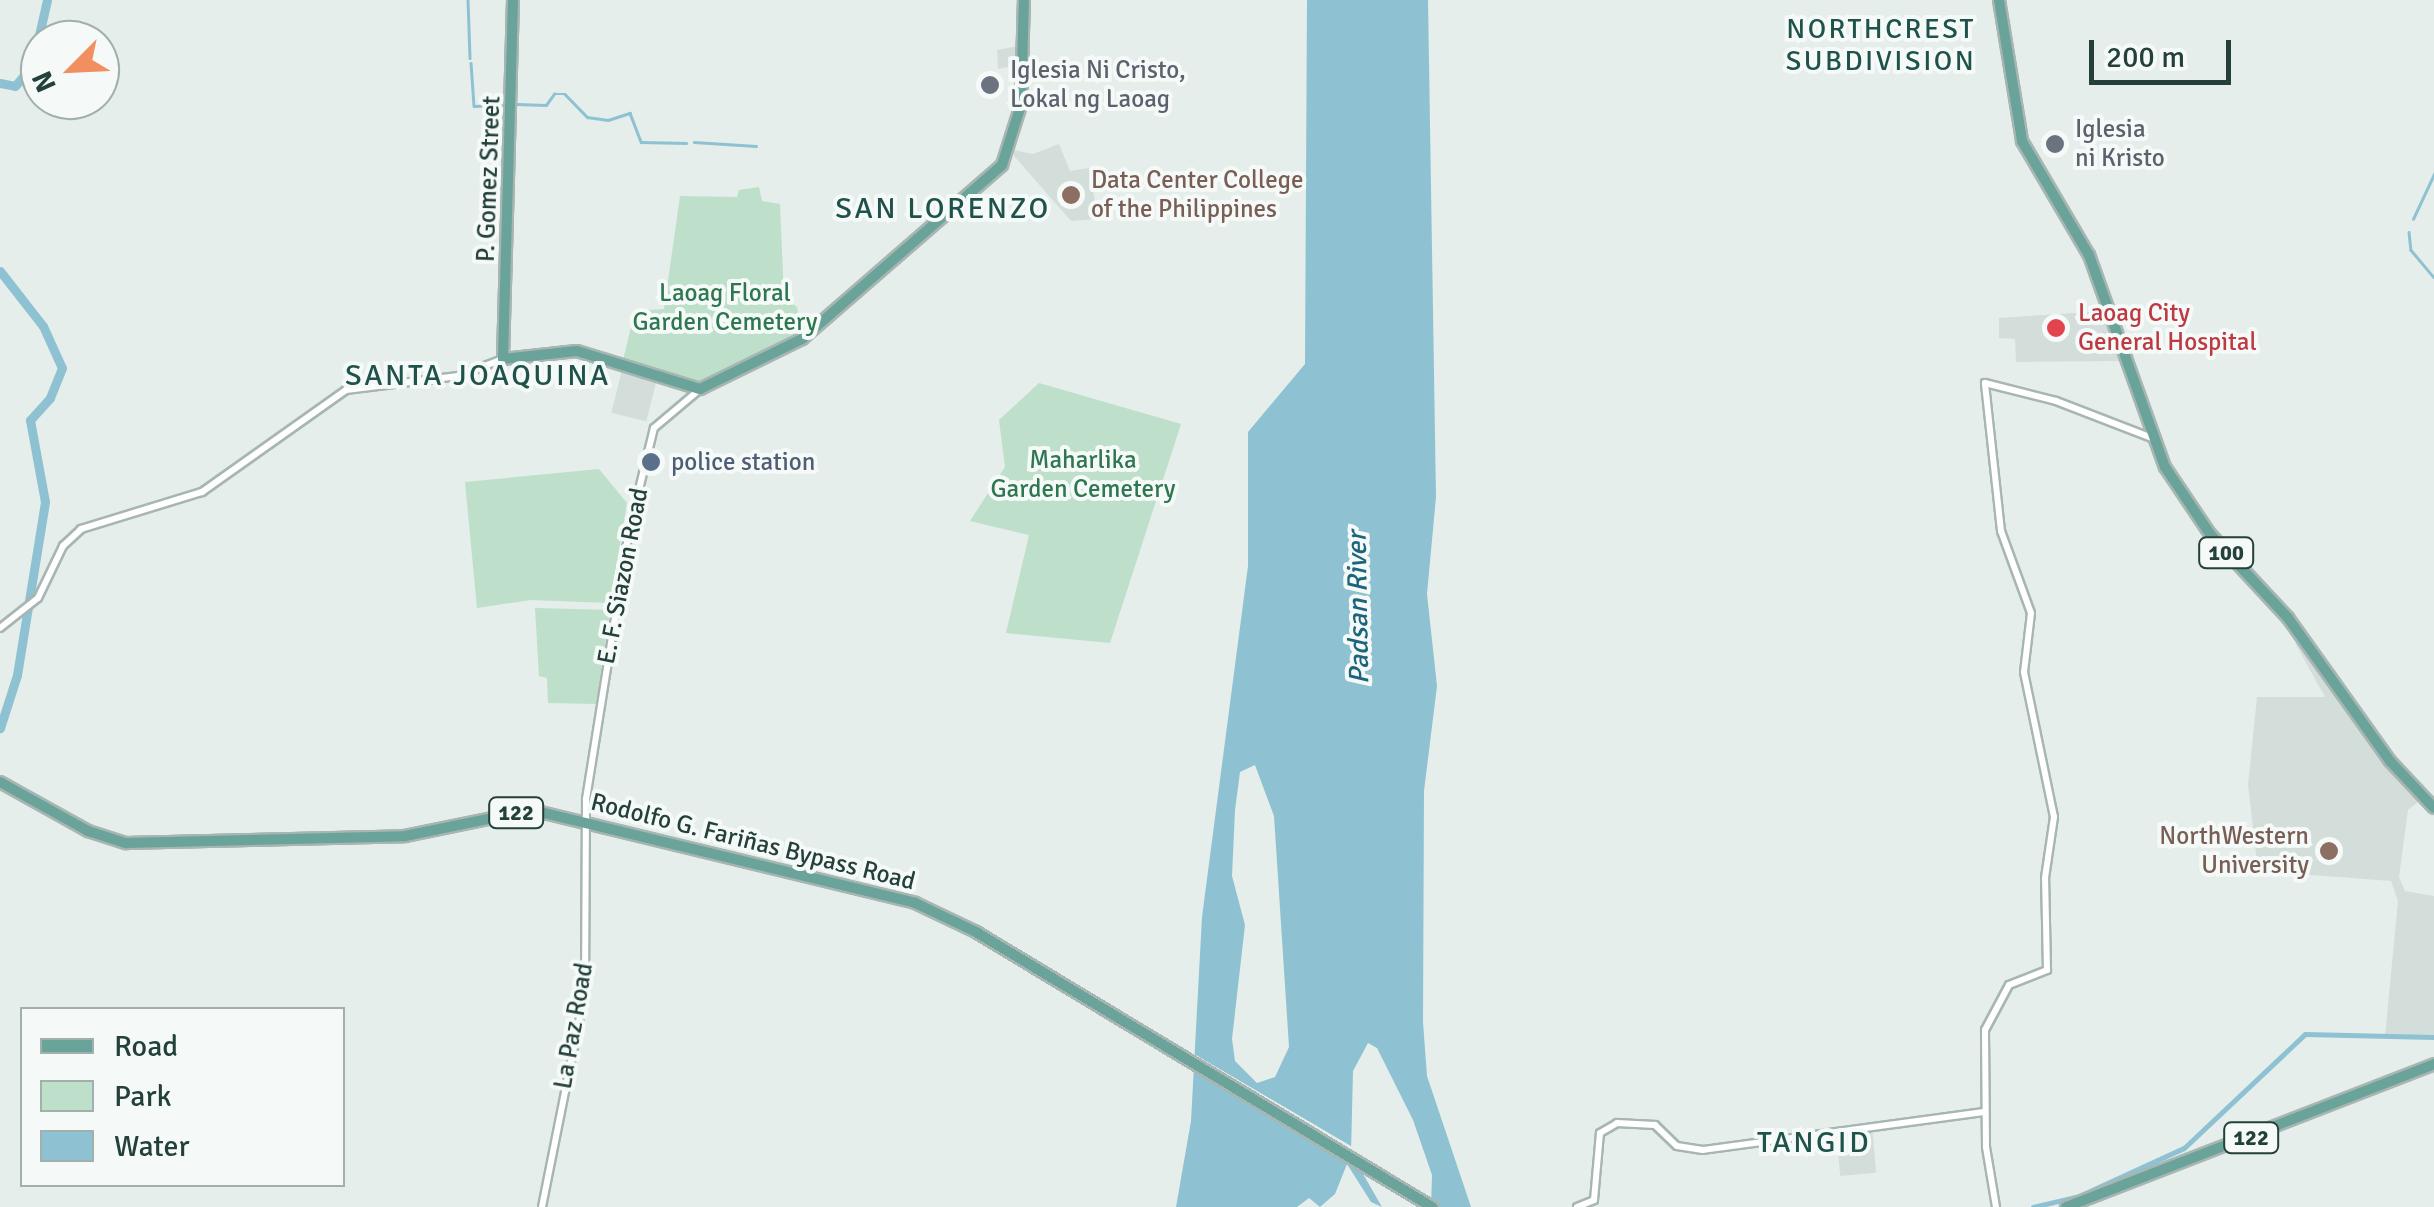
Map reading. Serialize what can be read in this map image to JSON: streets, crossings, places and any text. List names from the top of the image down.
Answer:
{
  "streets": {
    "main road": [
      "P. Gomez Street",
      "100",
      "122",
      "Rodolfo G. Fariñas Bypass Road"
    ],
    "street": ["E. F. Siazon Road", "La Paz Road"]
  },
  "crossings": [
    ["E. F. Siazon Road", "La Paz Road"],
    ["Rodolfo G. Fariñas Bypass Road", "La Paz Road"]
  ],
  "districts": [
    "NORTHCREST SUBDIVISION",
    "SAN LORENZO",
    "SANTA JOAQUINA",
    "TANGID"
  ],
  "water": ["Padsan River"],
  "parks": ["Laoag Floral Garden Cemetery", "Maharlika Garden Cemetery"],
  "places": [
    "Iglesia Ni Cristo, Lokal ng Laoag",
    "Iglesia ni Kristo",
    "Data Center College of the Philippines",
    "Laoag City General Hospital",
    "police station",
    "NorthWestern University"
  ],
  "legend": ["Road", "Park", "Water"],
  "scale_bar": "200 m",
  "north": "bottom left"
}
